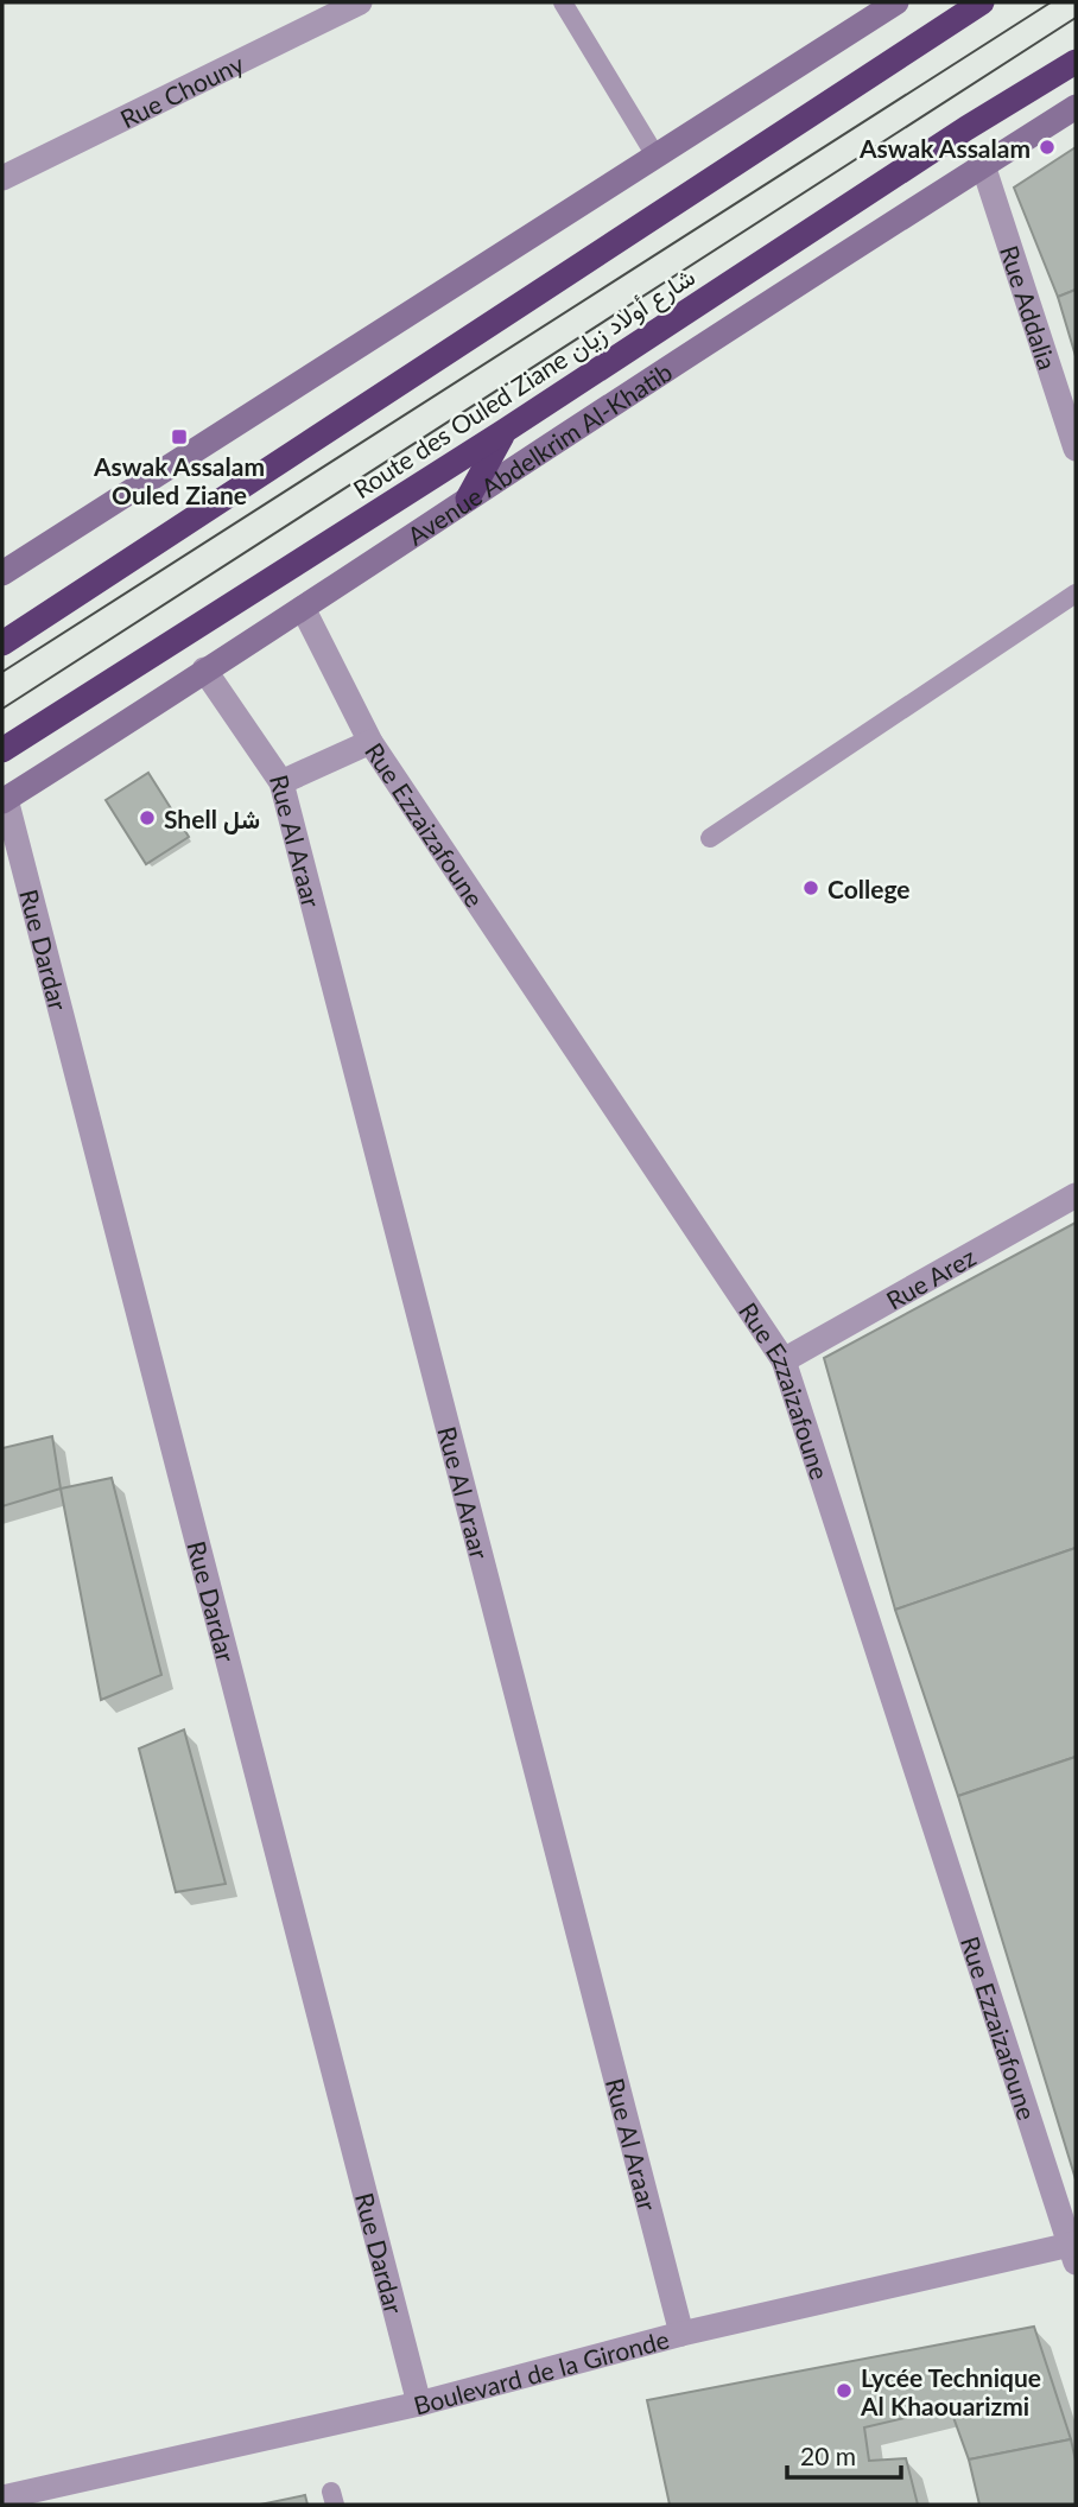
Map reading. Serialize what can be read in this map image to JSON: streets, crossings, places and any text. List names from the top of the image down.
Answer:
{
  "streets": {
    "highway": ["Route des Ouled Ziane شارع أولاد زيان"],
    "street": [
      "Rue Chouny",
      "Rue Addalia",
      "Avenue Abdelkrim Al-Khatib",
      "Rue Ezzaizafoune",
      "Rue Al Araar",
      "Rue Dardar",
      "Rue Arez",
      "Boulevard de la Gironde"
    ]
  },
  "crossings": [
    ["Rue Addalia", "Avenue Abdelkrim Al-Khatib"],
    ["Avenue Abdelkrim Al-Khatib", "Rue Ezzaizafoune"],
    ["Avenue Abdelkrim Al-Khatib", "Rue Al Araar"],
    ["Avenue Abdelkrim Al-Khatib", "Rue Dardar"],
    ["Rue Ezzaizafoune", "Rue Arez"],
    ["Rue Ezzaizafoune", "Boulevard de la Gironde"],
    ["Rue Al Araar", "Boulevard de la Gironde"],
    ["Rue Dardar", "Boulevard de la Gironde"]
  ],
  "places": {
    "other": [
      "Aswak Assalam",
      "Shell شل",
      "College",
      "Lycée Technique Al Khaouarizmi"
    ],
    "transit": ["Aswak Assalam Ouled Ziane"]
  },
  "scale_bar": "20 m"
}
